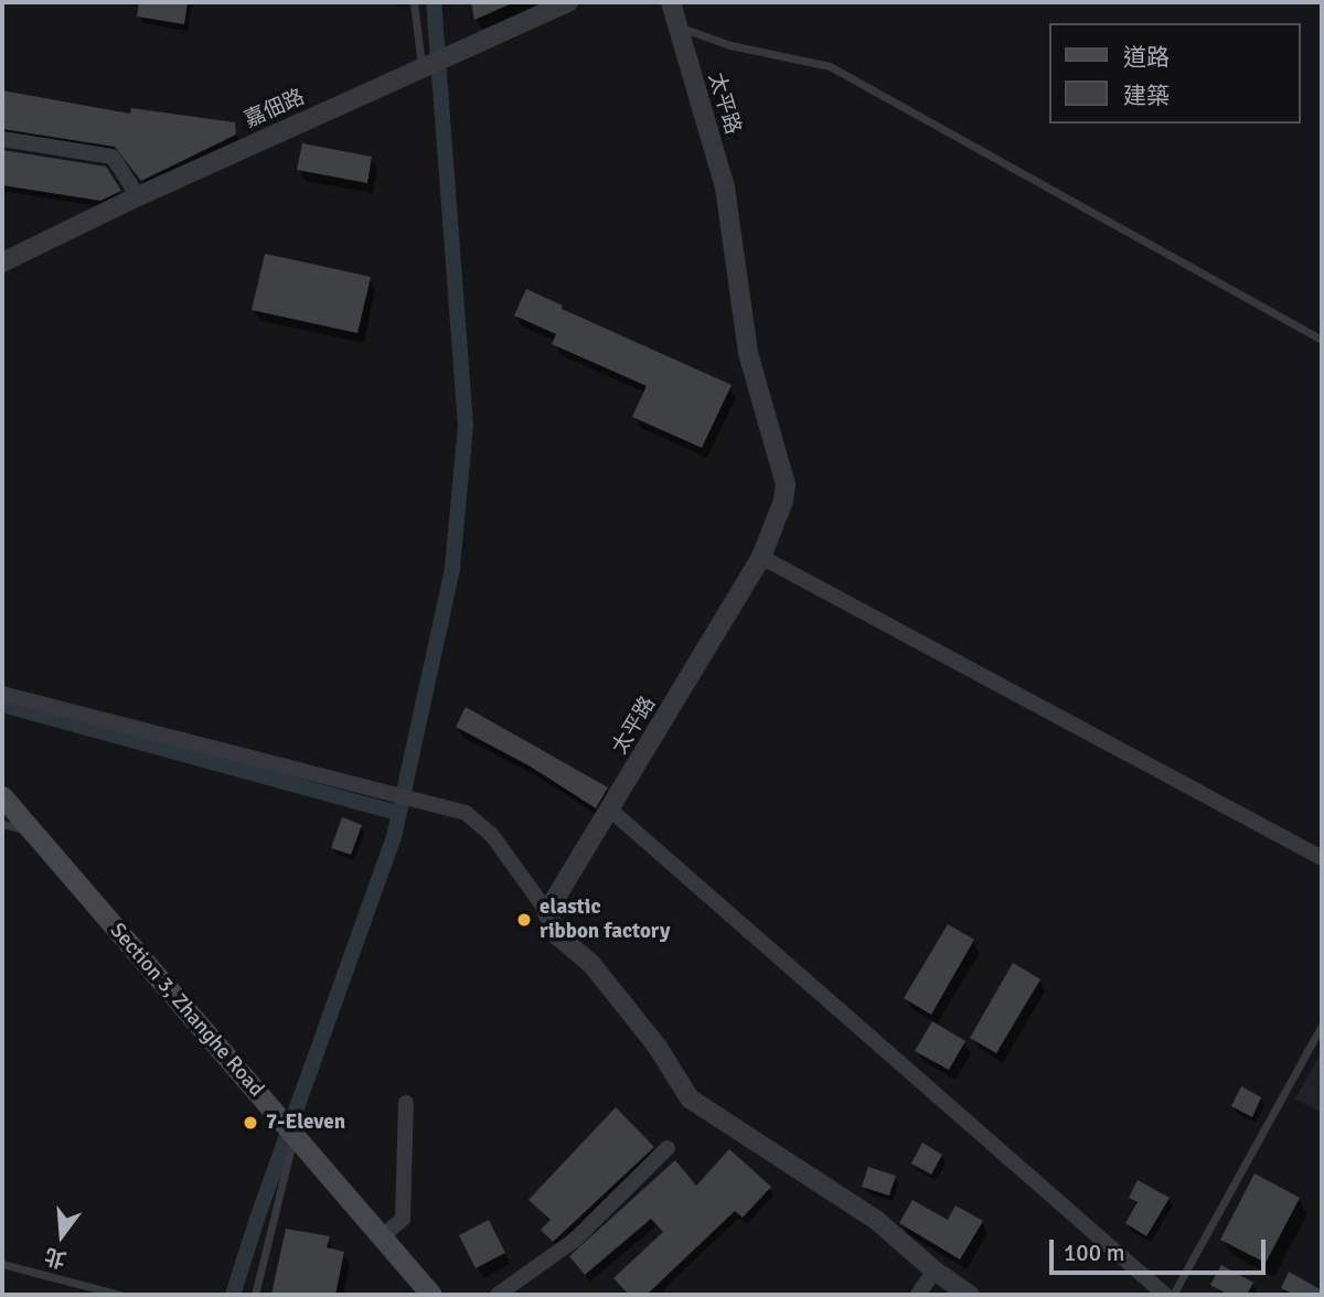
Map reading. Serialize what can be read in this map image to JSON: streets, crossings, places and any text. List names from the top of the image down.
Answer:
{
  "streets": {
    "main road": ["Section 3, Zhanghe Road"],
    "street": ["太平路", "嘉佃路"]
  },
  "places": ["elastic ribbon factory", "7-Eleven"],
  "legend": ["道路", "建築"],
  "scale_bar": "100 m",
  "north": "bottom"
}
